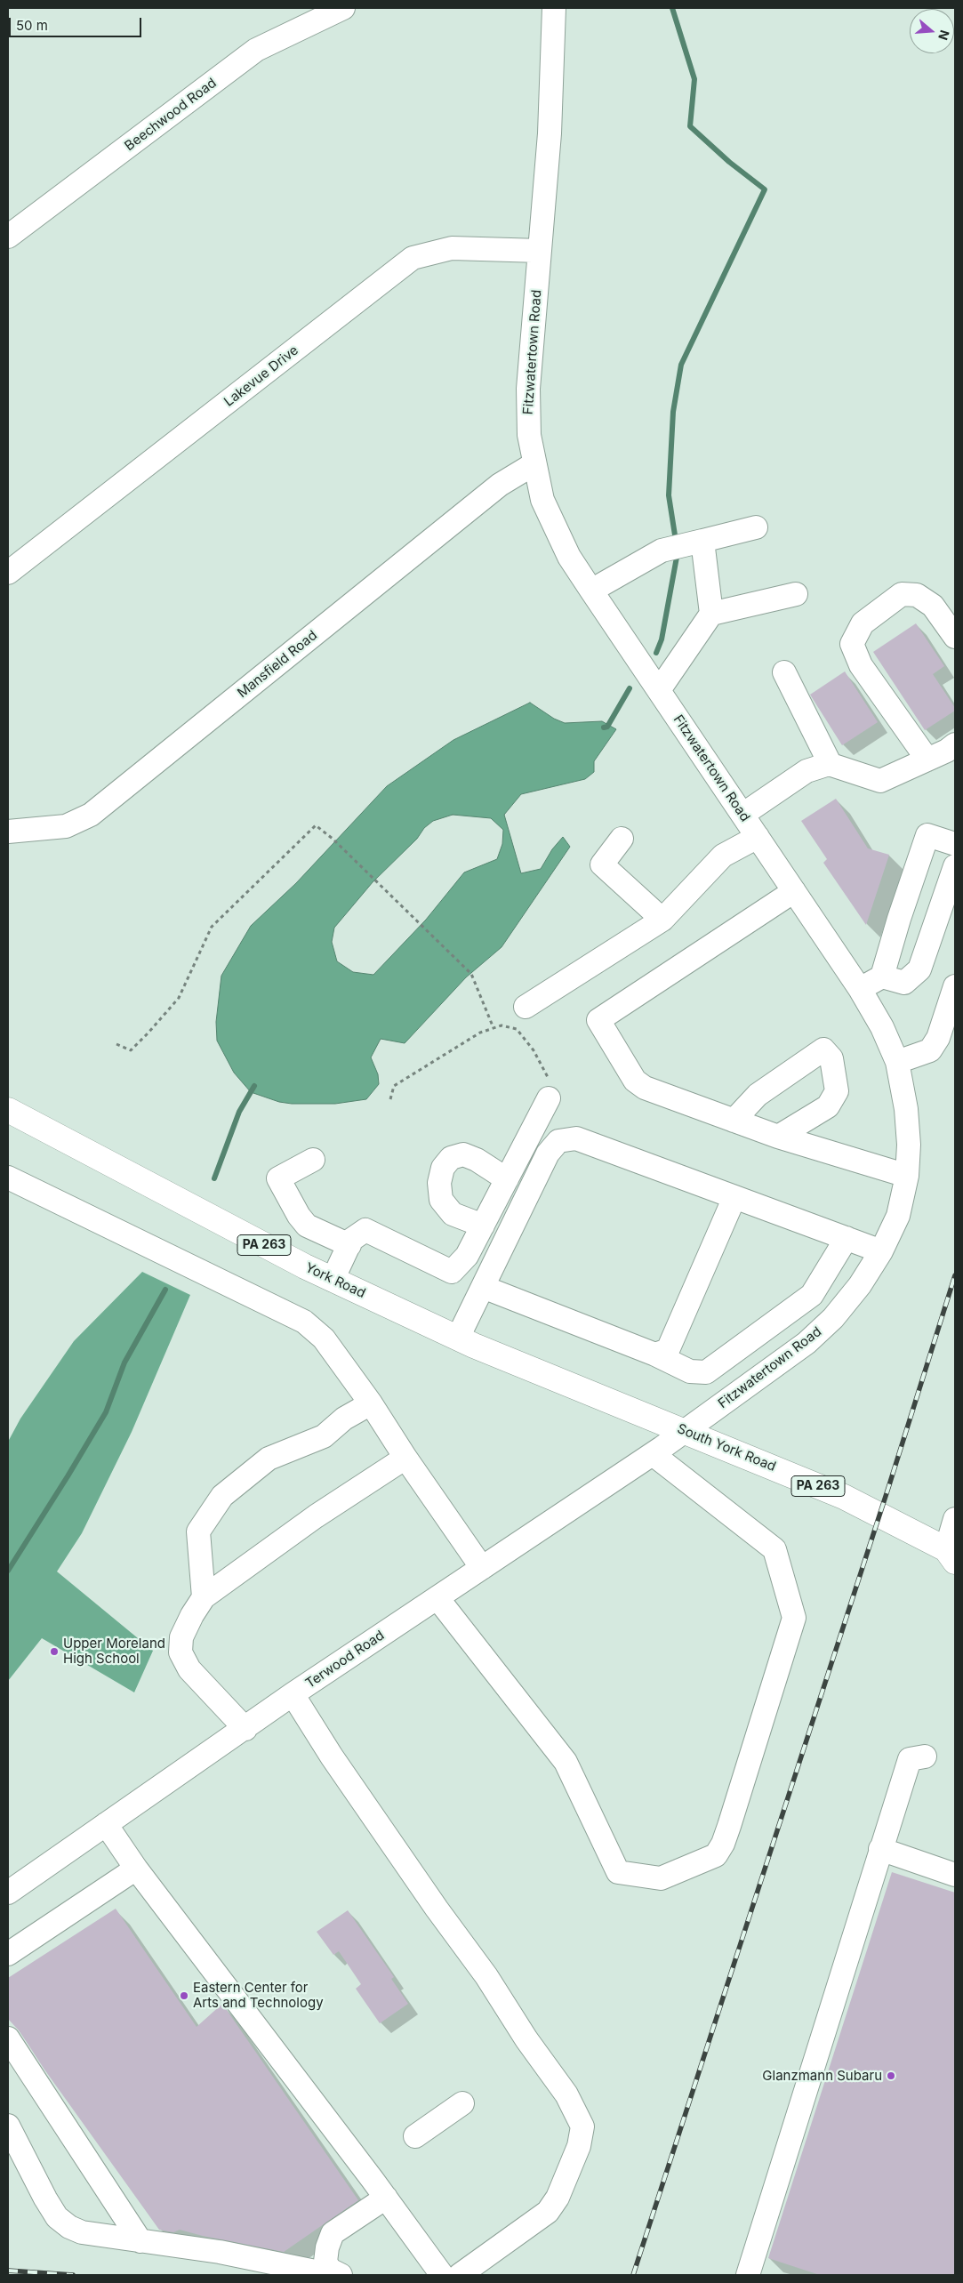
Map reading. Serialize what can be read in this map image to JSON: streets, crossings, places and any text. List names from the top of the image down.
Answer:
{
  "streets": {
    "highway": ["PA 263", "York Road", "South York Road"],
    "street": [
      "Beechwood Road",
      "Fitzwatertown Road",
      "Lakevue Drive",
      "Mansfield Road",
      "Terwood Road"
    ]
  },
  "crossings": [
    ["Fitzwatertown Road", "Lakevue Drive"],
    ["Fitzwatertown Road", "Mansfield Road"],
    ["Fitzwatertown Road", "South York Road"],
    ["Fitzwatertown Road", "Terwood Road"],
    ["York Road", "South York Road"],
    ["South York Road", "Terwood Road"]
  ],
  "places": ["Upper Moreland High School", "Eastern Center for Arts and Technology", "Glanzmann Subaru"],
  "scale_bar": "50 m",
  "north": "right"
}
